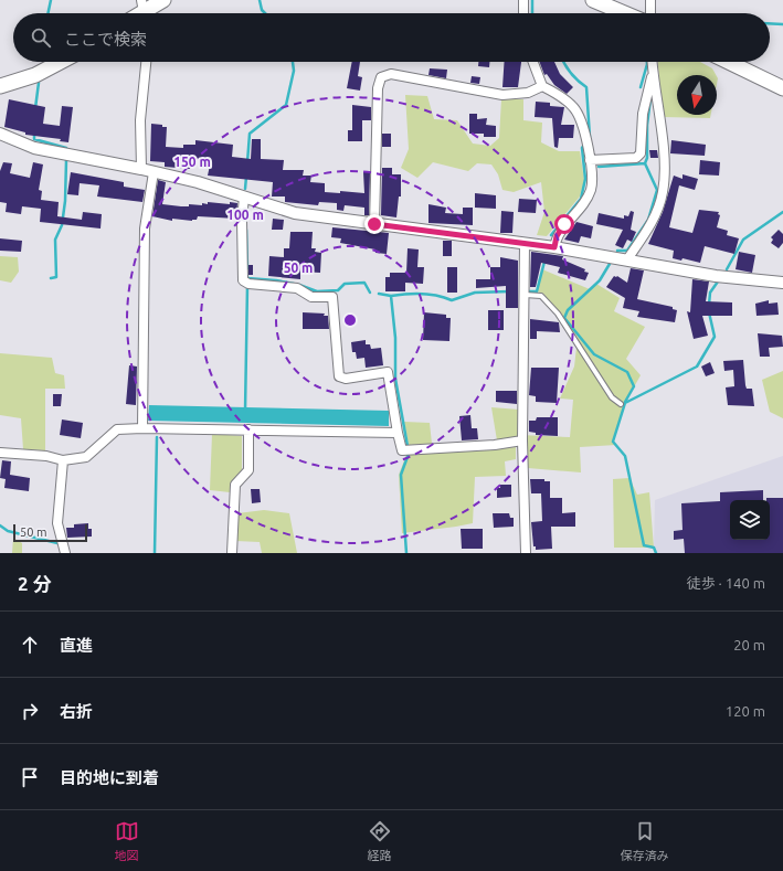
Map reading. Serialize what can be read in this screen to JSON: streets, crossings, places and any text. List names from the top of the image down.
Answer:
{
  "scale_bar": "50 m",
  "north": "bottom",
  "page": {
    "search": "ここで検索",
    "scale": "50 m",
    "heading": ["2 分", "徒歩 · 140 m"],
    "list": [
      ["直進", "20 m"],
      ["右折", "120 m"],
      "目的地に到着"
    ],
    "nav": ["地図", "経路", "保存済み"]
  },
  "rings": ["150 m", "100 m", "50 m"]
}
